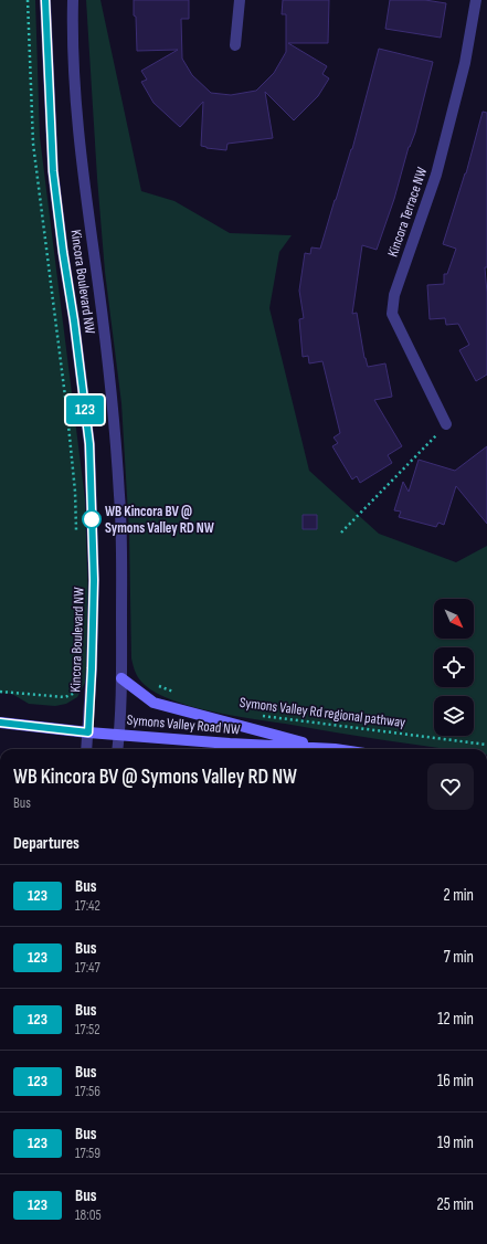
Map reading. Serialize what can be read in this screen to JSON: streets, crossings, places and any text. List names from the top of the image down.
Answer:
{
  "streets": {
    "main road": ["Symons Valley Road NW"],
    "street": ["Kincora Terrace NW", "Kincora Boulevard NW"],
    "path": ["Symons Valley Rd regional pathway"]
  },
  "crossings": [
    ["Kincora Boulevard NW", "Symons Valley Road NW"]
  ],
  "places": ["WB Kincora BV @ Symons Valley RD NW"],
  "lines": ["bus line 123"],
  "north": "bottom right",
  "page": {
    "on_map": "123",
    "heading": [
      ["WB Kincora BV @ Symons Valley RD NW", "Bus"],
      "Departures"
    ],
    "list": [
      {
        "mark": "123",
        "name": "Bus",
        "note": "17:42",
        "value": "2 min"
      },
      {
        "mark": "123",
        "name": "Bus",
        "note": "17:47",
        "value": "7 min"
      },
      {
        "mark": "123",
        "name": "Bus",
        "note": "17:52",
        "value": "12 min"
      },
      {
        "mark": "123",
        "name": "Bus",
        "note": "17:56",
        "value": "16 min"
      },
      {
        "mark": "123",
        "name": "Bus",
        "note": "17:59",
        "value": "19 min"
      },
      {
        "mark": "123",
        "name": "Bus",
        "note": "18:05",
        "value": "25 min"
      }
    ]
  }
}
